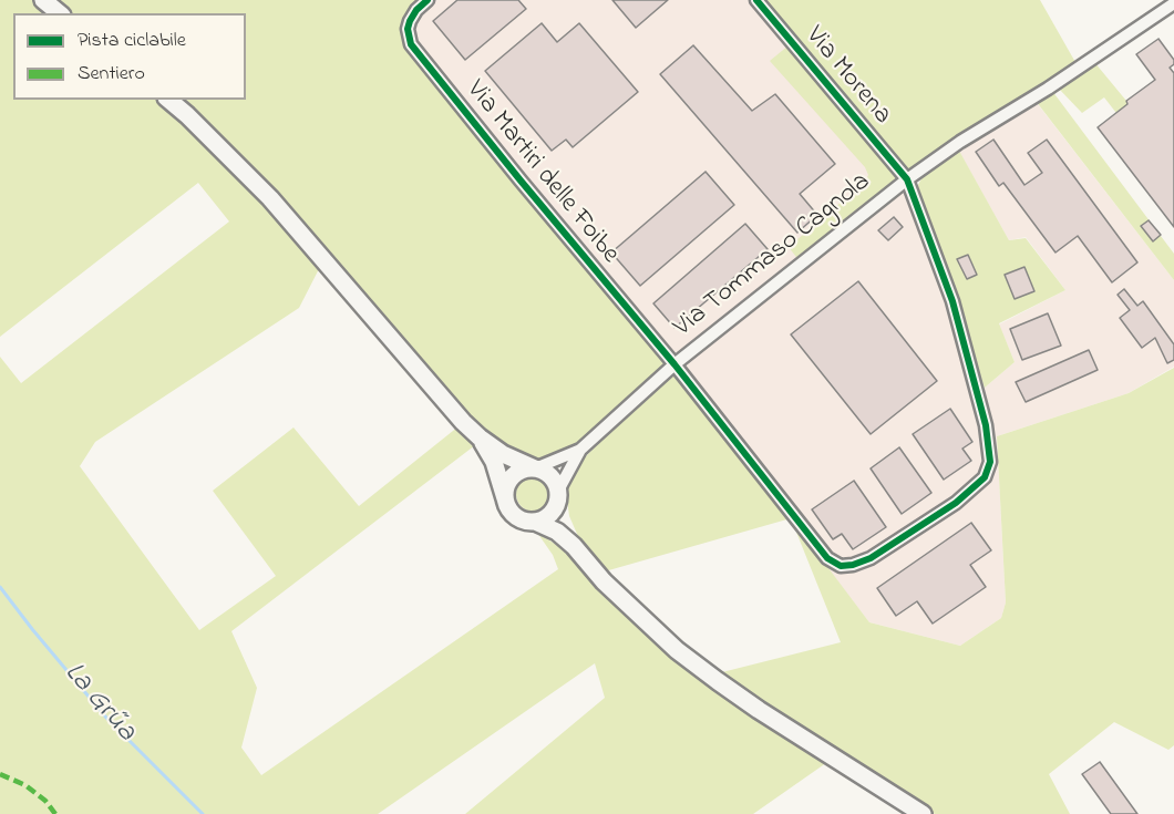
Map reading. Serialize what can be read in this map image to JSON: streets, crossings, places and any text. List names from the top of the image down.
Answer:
{
  "streets": {
    "street": ["Via Morena", "Via Martiri delle Foibe", "Via Tommaso Cagnola"]
  },
  "crossings": [
    ["Via Morena", "Via Martiri delle Foibe"],
    ["Via Morena", "Via Tommaso Cagnola"],
    ["Via Martiri delle Foibe", "Via Tommaso Cagnola"]
  ],
  "water": ["La Grűa"],
  "legend": ["Pista ciclabile", "Sentiero"]
}
